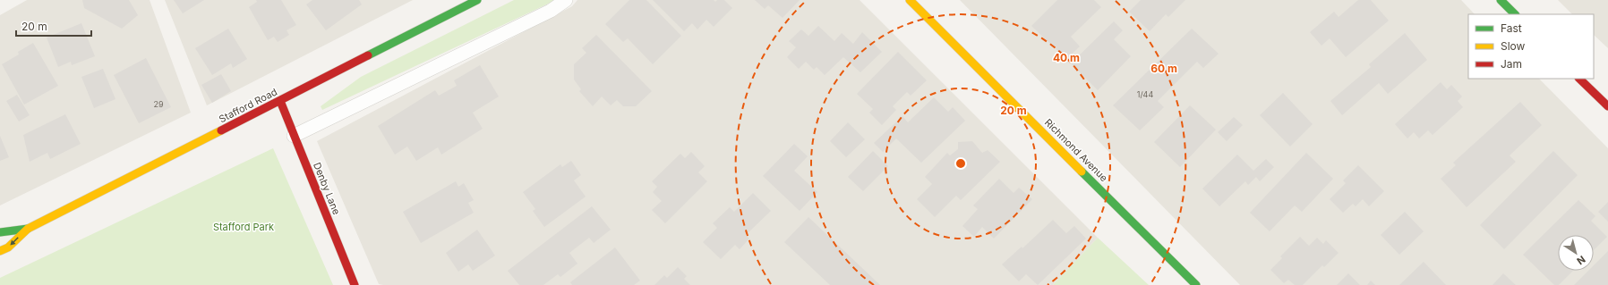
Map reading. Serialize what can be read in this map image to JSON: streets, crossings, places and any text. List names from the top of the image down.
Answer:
{
  "streets": {
    "street": ["Stafford Road", "Richmond Avenue", "Denby Lane"]
  },
  "crossings": [
    ["Stafford Road", "Denby Lane"]
  ],
  "parks": ["Stafford Park"],
  "house_numbers": ["1/44", "29"],
  "legend": ["Fast", "Slow", "Jam"],
  "scale_bar": "20 m",
  "north": "bottom right",
  "rings": ["40 m", "60 m", "20 m"]
}
